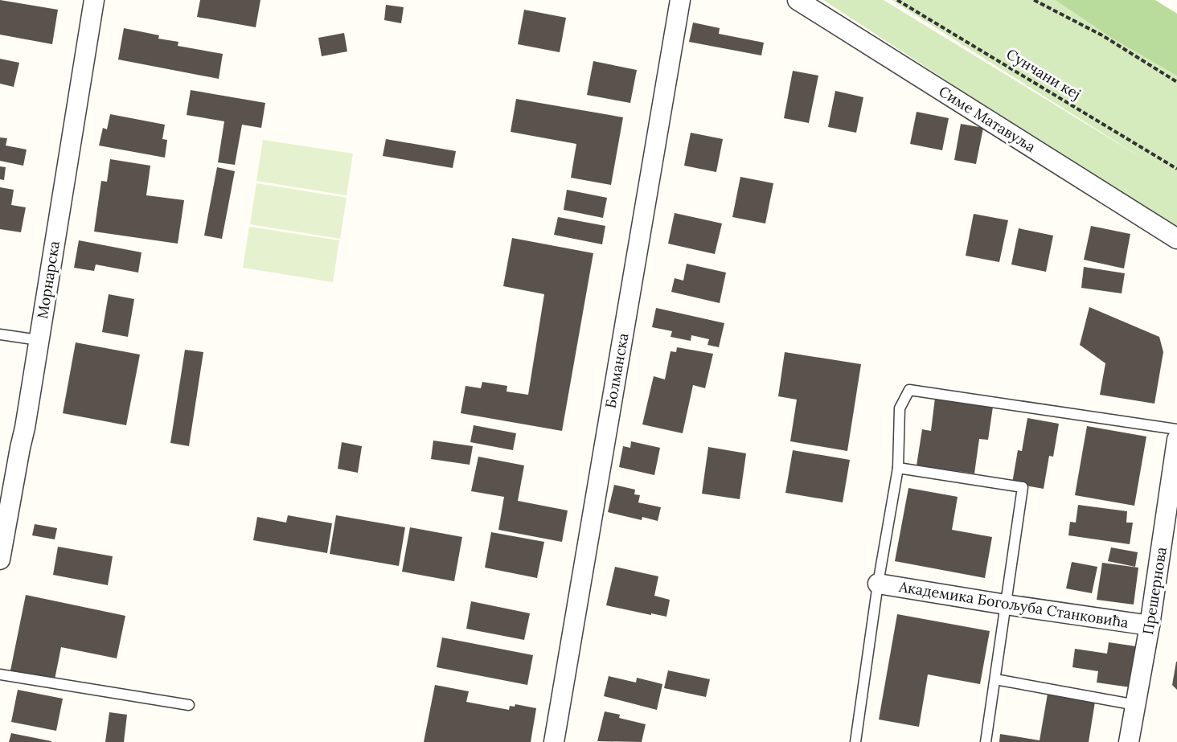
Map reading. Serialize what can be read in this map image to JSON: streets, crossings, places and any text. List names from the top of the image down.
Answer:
{
  "streets": {
    "street": [
      "Симе Матавуља",
      "Морнарска",
      "Болманска",
      "Прешернова",
      "Академика Богољуба Станковића"
    ],
    "path": ["Сунчани кеј"]
  },
  "crossings": [
    ["Прешернова", "Академика Богољуба Станковића"]
  ]
}
